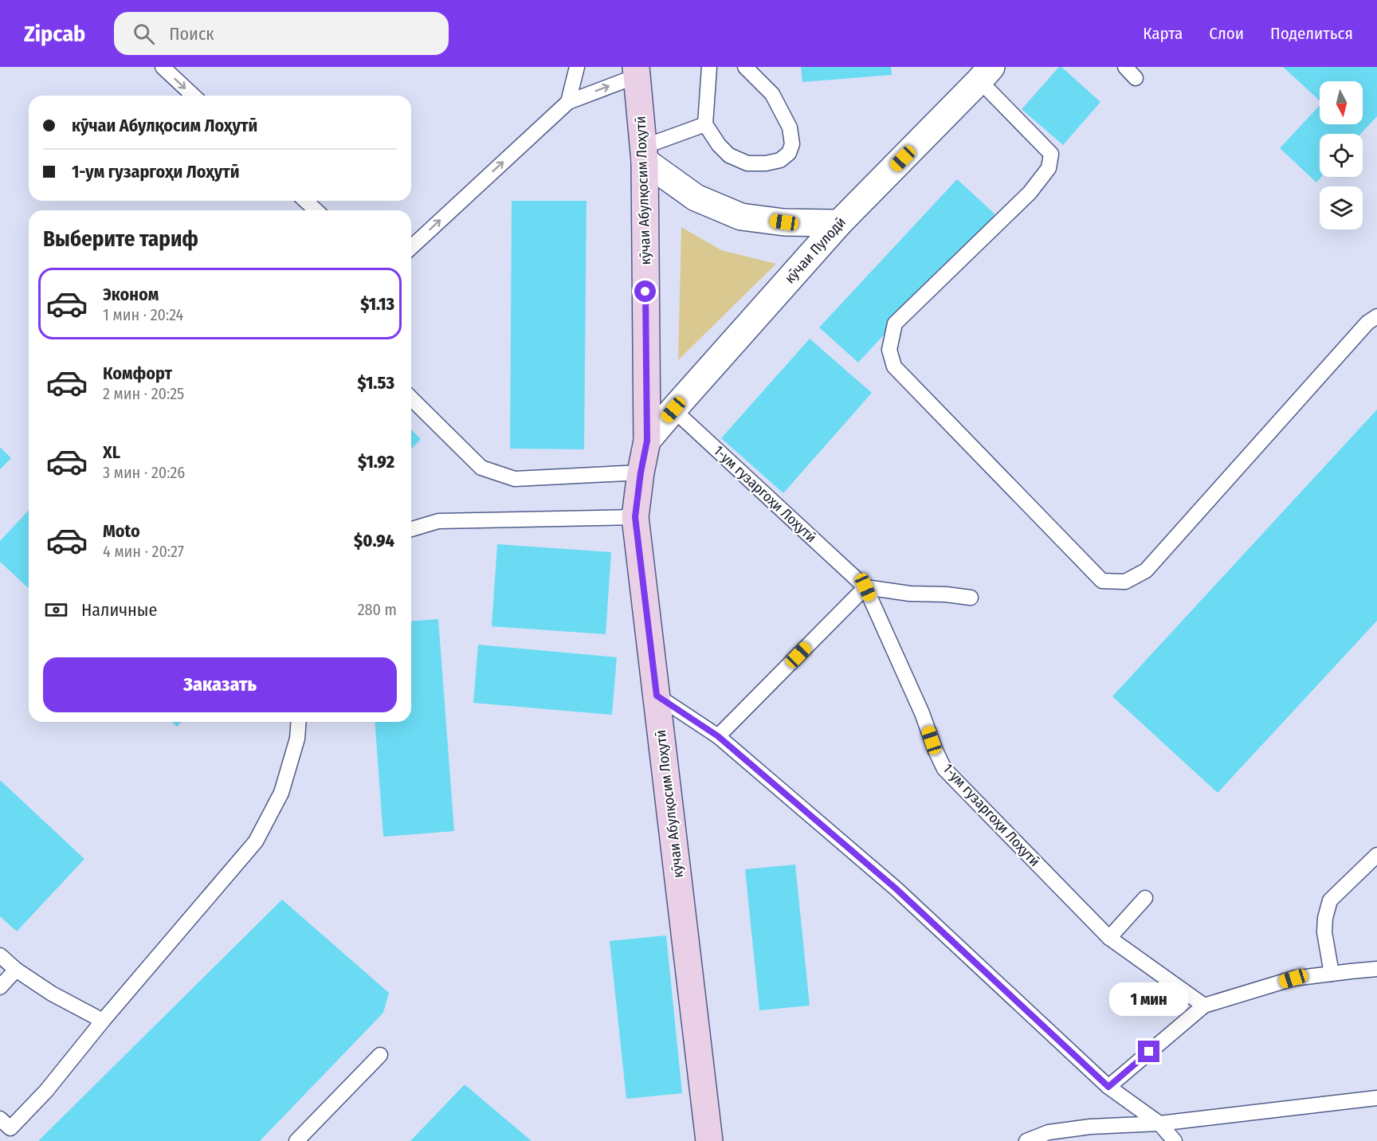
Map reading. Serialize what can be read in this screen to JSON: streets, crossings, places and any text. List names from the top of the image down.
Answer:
{
  "streets": {
    "street": ["кӯчаи Абулқосим Лоҳутӣ", "кӯчаи Пулодӣ"],
    "lane": ["1-ум гузаргоҳи Лоҳутӣ"]
  },
  "crossings": [
    ["кӯчаи Абулқосим Лоҳутӣ", "кӯчаи Пулодӣ"],
    ["кӯчаи Пулодӣ", "1-ум гузаргоҳи Лоҳутӣ"]
  ],
  "north": "bottom",
  "page": {
    "header": "Zipcab",
    "search": "Поиск",
    "nav": ["Карта", "Слои", "Поделиться"],
    "banner": ["кӯчаи Абулқосим Лоҳутӣ", "1-ум гузаргоҳи Лоҳутӣ"],
    "heading": "Выберите тариф",
    "list": [
      {
        "name": "Эконом",
        "note": "1 мин · 20:24",
        "value": "$1.13"
      },
      {
        "name": "Комфорт",
        "note": "2 мин · 20:25",
        "value": "$1.53"
      },
      {
        "name": "XL",
        "note": "3 мин · 20:26",
        "value": "$1.92"
      },
      {
        "name": "Moto",
        "note": "4 мин · 20:27",
        "value": "$0.94"
      }
    ],
    "pay": ["Наличные", "280 m"],
    "buttons": "Заказать",
    "bubble": "1 мин"
  }
}
